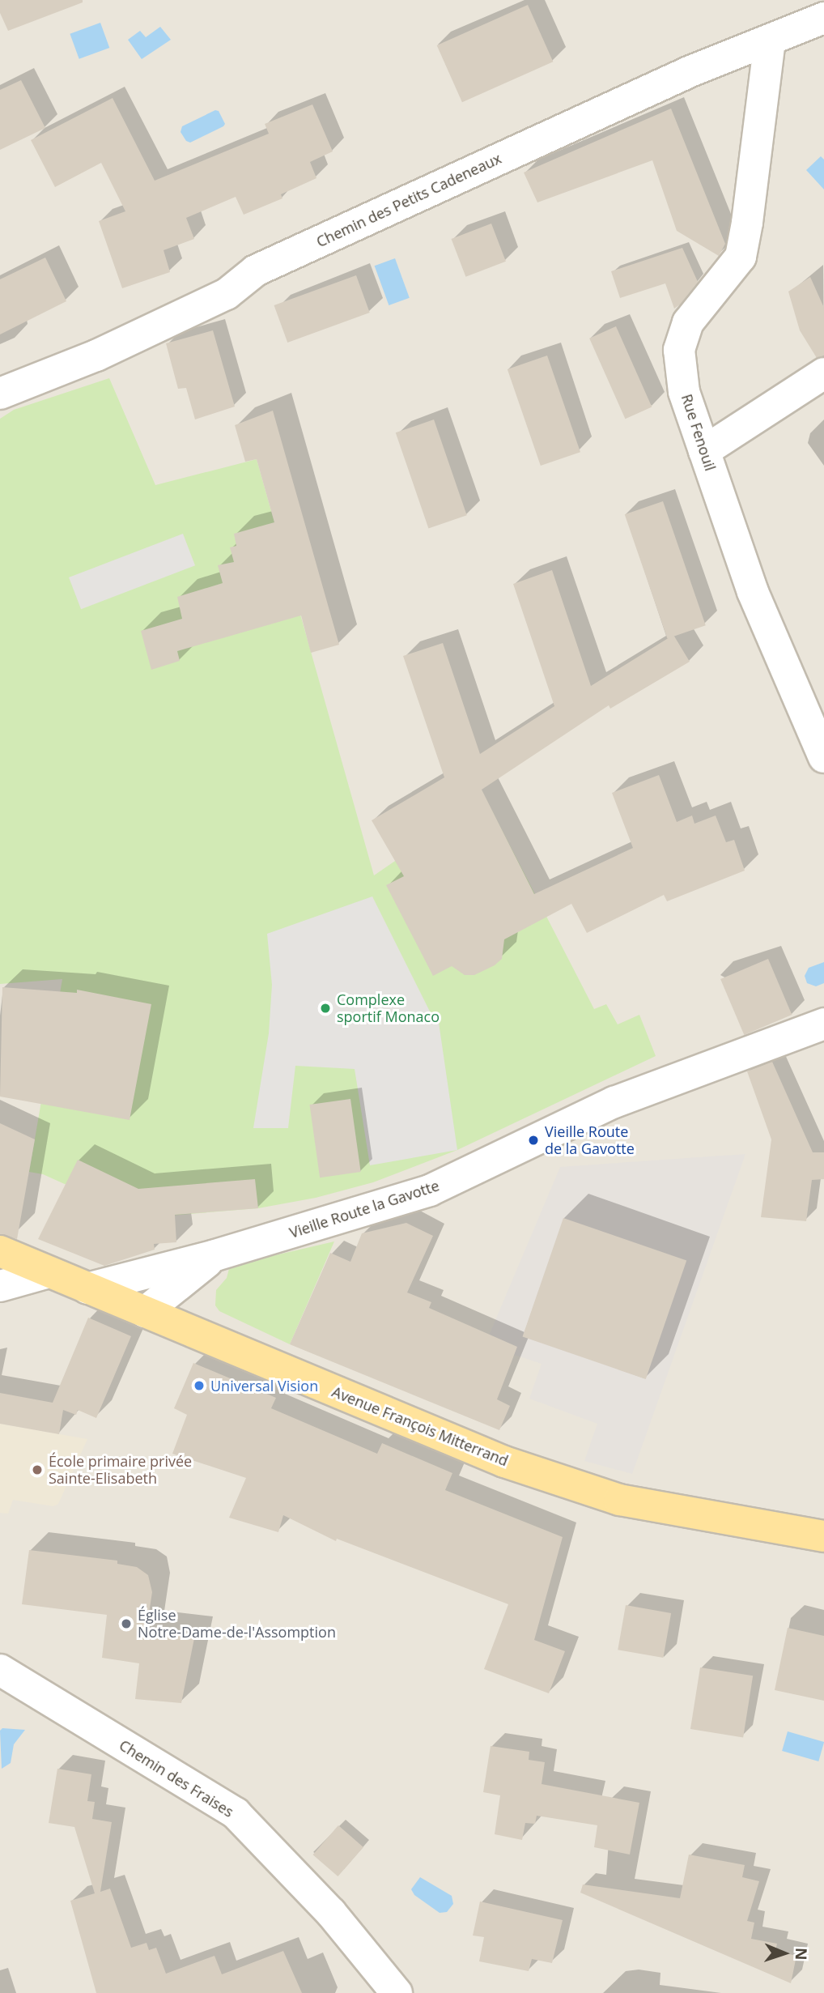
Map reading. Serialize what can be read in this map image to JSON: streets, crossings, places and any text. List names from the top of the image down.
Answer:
{
  "streets": {
    "main road": ["Avenue François Mitterrand"],
    "street": [
      "Chemin des Petits Cadeneaux",
      "Rue Fenouil",
      "Vieille Route la Gavotte",
      "Chemin des Fraises"
    ]
  },
  "crossings": [
    ["Chemin des Petits Cadeneaux", "Rue Fenouil"],
    ["Vieille Route la Gavotte", "Avenue François Mitterrand"]
  ],
  "places": [
    "Complexe sportif Monaco",
    "Vieille Route de la Gavotte",
    "Universal Vision",
    "École primaire privée Sainte-Elisabeth",
    "Église Notre-Dame-de-l'Assomption"
  ],
  "north": "right"
}
